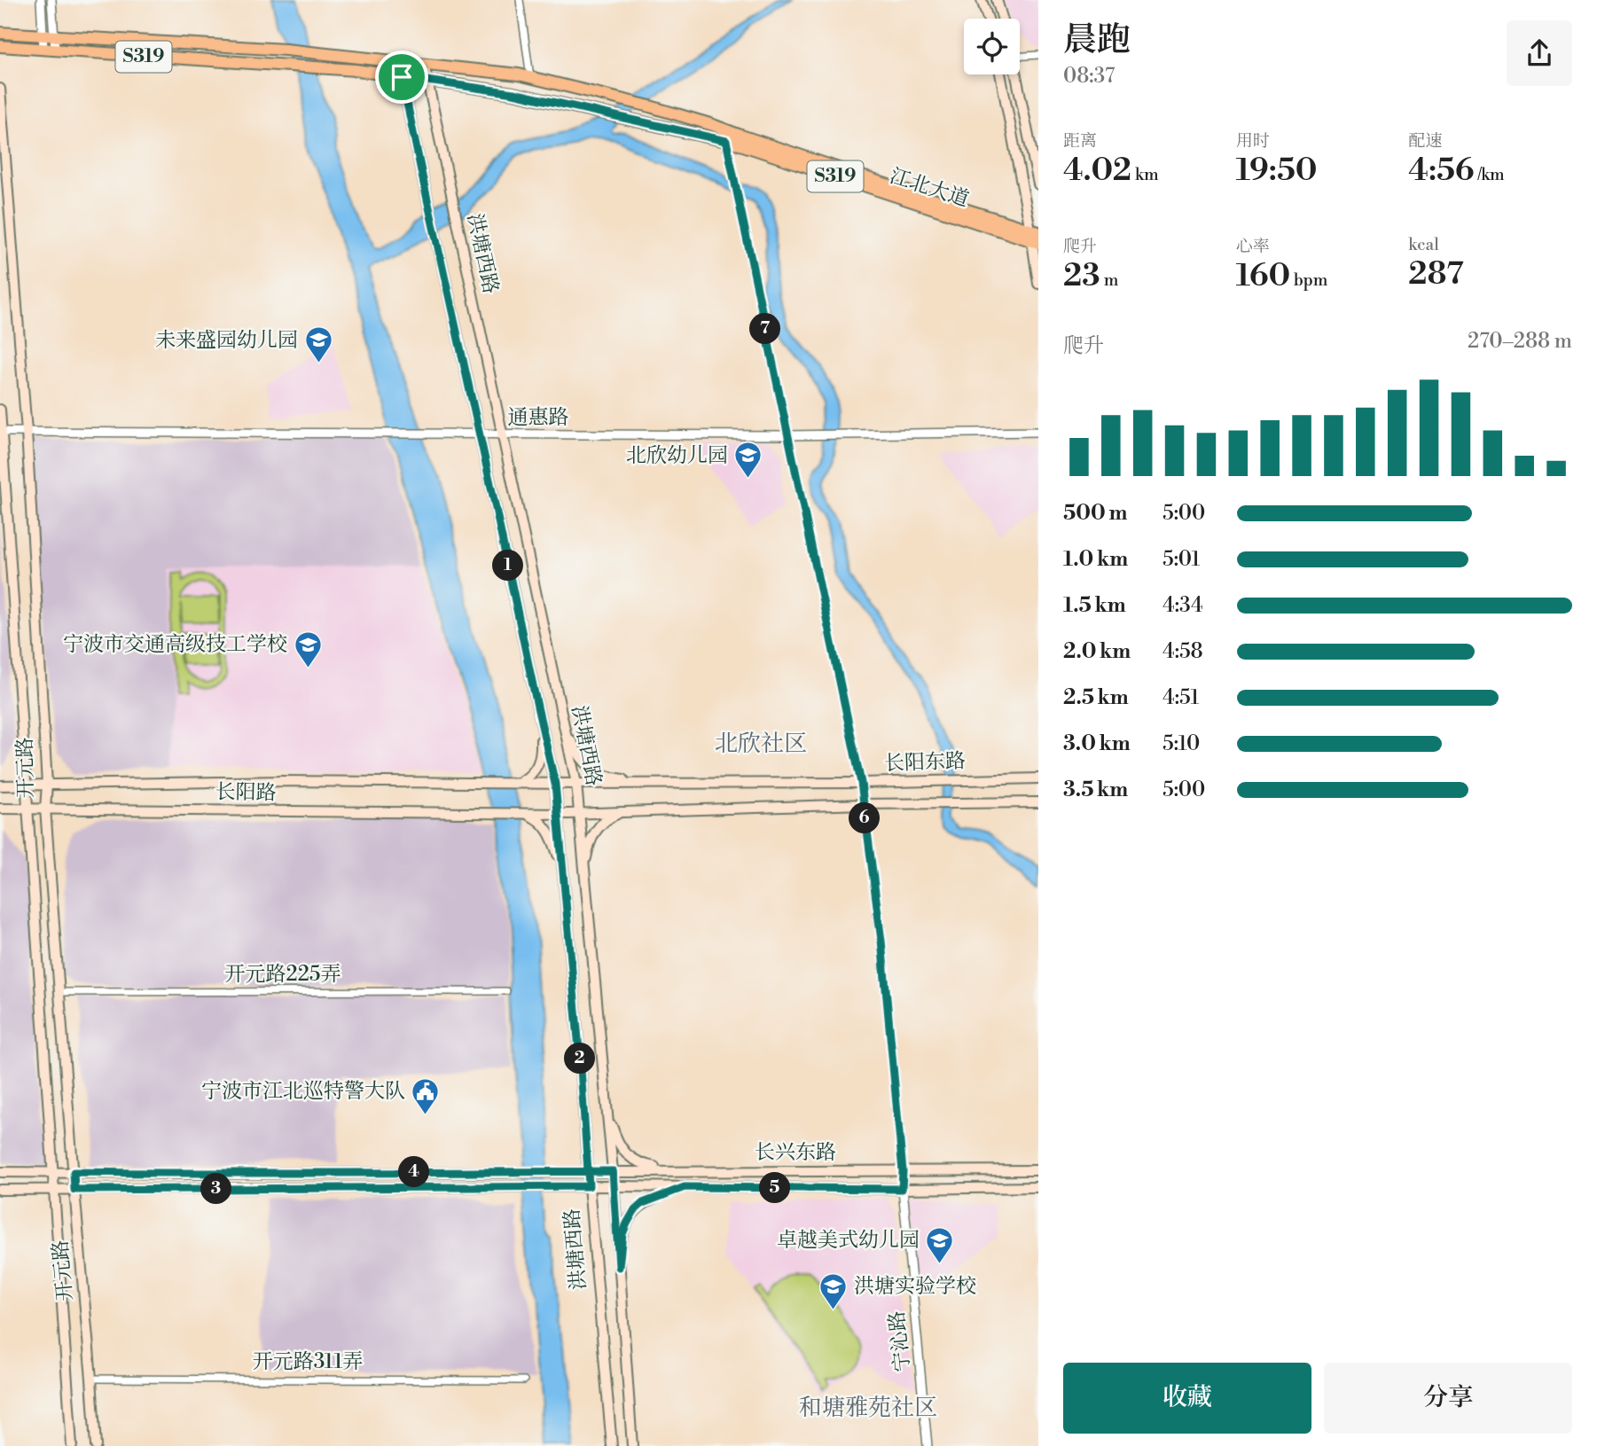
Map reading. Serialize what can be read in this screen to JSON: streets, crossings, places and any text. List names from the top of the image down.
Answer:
{
  "streets": {
    "main road": [
      "S319",
      "江北大道",
      "洪塘西路",
      "长阳东路",
      "开元路",
      "长阳路",
      "长兴东路"
    ],
    "street": [
      "通惠路",
      "开元路225弄",
      "宁沁路",
      "开元路311弄"
    ]
  },
  "crossings": [
    ["S319", "洪塘西路"],
    ["江北大道", "洪塘西路"],
    ["江北大道", "宁沁路"],
    ["洪塘西路", "通惠路"],
    ["洪塘西路", "长阳东路"],
    ["洪塘西路", "长兴东路"],
    ["通惠路", "开元路"],
    ["通惠路", "宁沁路"],
    ["长阳东路", "长阳路"],
    ["长阳东路", "宁沁路"],
    ["开元路", "长阳路"],
    ["开元路", "开元路225弄"],
    ["开元路", "长兴东路"],
    ["开元路", "开元路311弄"],
    ["长兴东路", "宁沁路"]
  ],
  "districts": ["北欣社区", "和塘雅苑社区"],
  "places": {
    "school or university": [
      "未来盛园幼儿园",
      "北欣幼儿园",
      "宁波市交通高级技工学校",
      "卓越美式幼儿园",
      "洪塘实验学校"
    ],
    "public building": ["宁波市江北巡特警大队"]
  },
  "page": {
    "heading": ["晨跑", "08:37"],
    "stats": [
      ["距离", "4.02 km"],
      ["用时", "19:50"],
      ["配速", "4:56 /km"],
      ["爬升", "23 m"],
      ["心率", "160 bpm"],
      ["kcal", "287"]
    ],
    "pins": [
      "7",
      "1",
      "6",
      "2",
      "4",
      "5",
      "3"
    ],
    "chart": ["爬升", "270–288 m"],
    "list": [
      {
        "name": "500 m",
        "note": "5:00"
      },
      {
        "name": "1.0 km",
        "note": "5:01"
      },
      {
        "name": "1.5 km",
        "note": "4:34"
      },
      {
        "name": "2.0 km",
        "note": "4:58"
      },
      {
        "name": "2.5 km",
        "note": "4:51"
      },
      {
        "name": "3.0 km",
        "note": "5:10"
      },
      {
        "name": "3.5 km",
        "note": "5:00"
      }
    ],
    "buttons": ["收藏", "分享"]
  }
}
